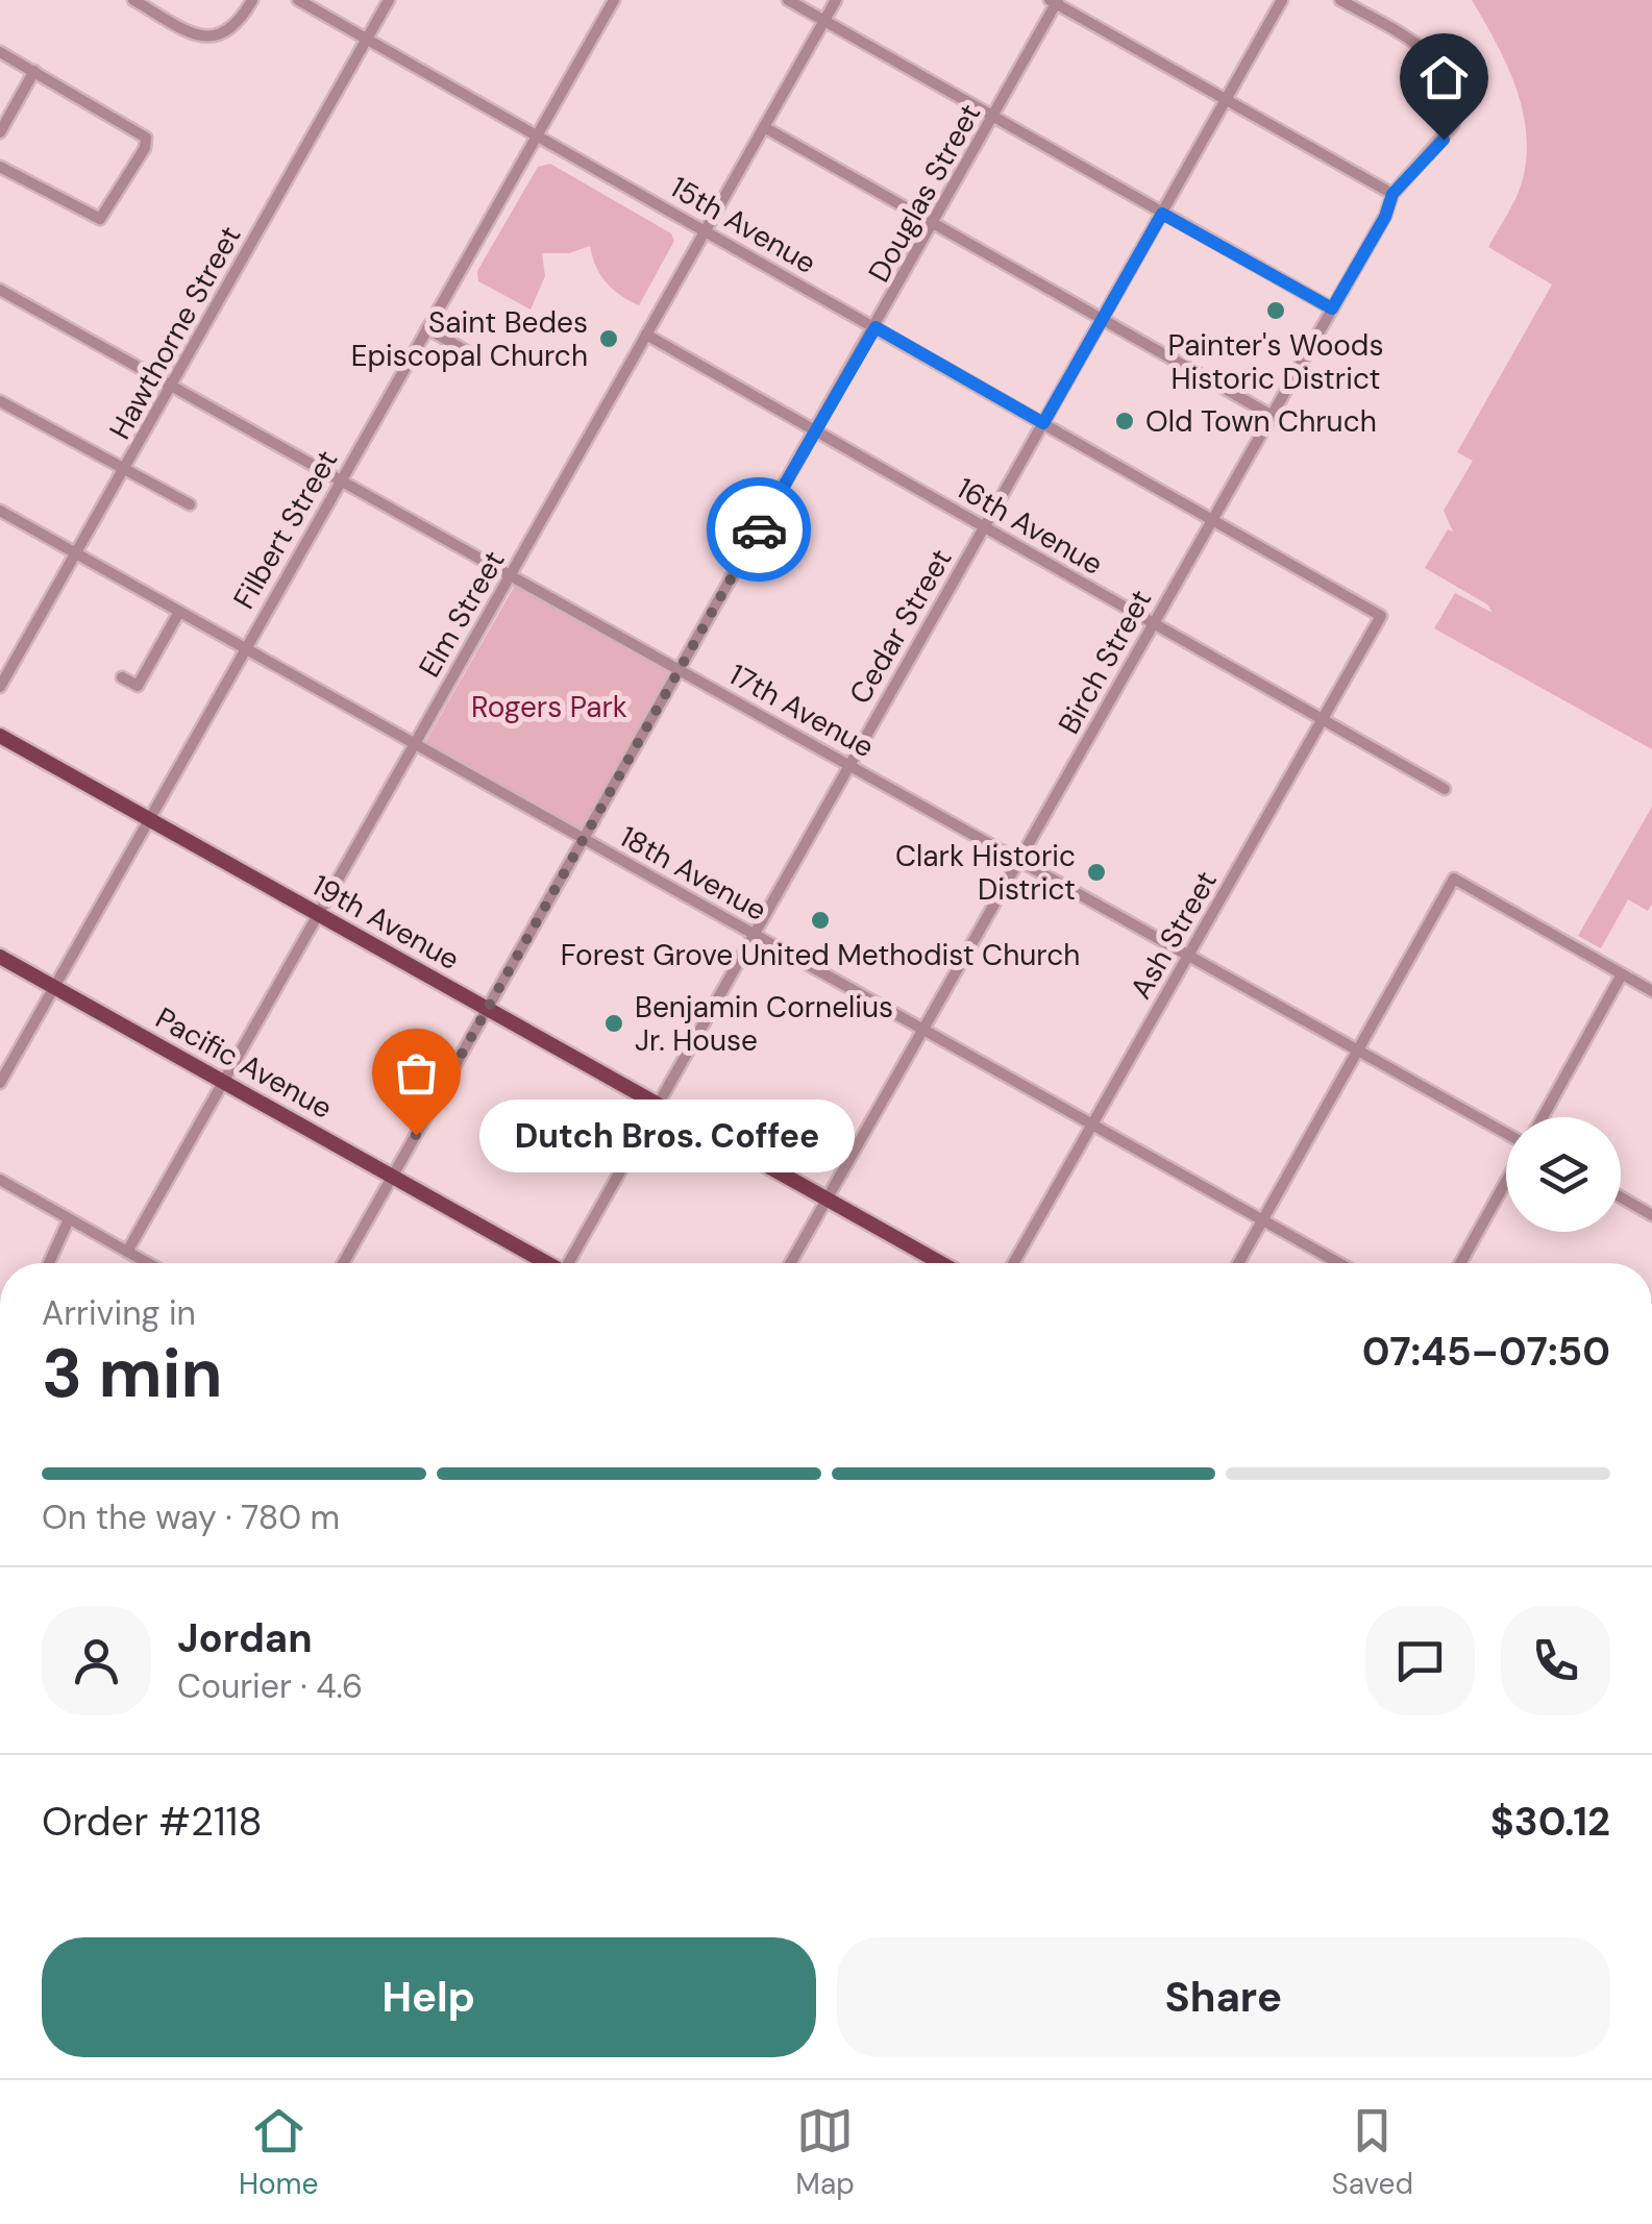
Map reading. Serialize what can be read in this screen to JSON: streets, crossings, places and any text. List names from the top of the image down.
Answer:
{
  "streets": {
    "main road": ["19th Avenue", "Pacific Avenue"],
    "street": [
      "Douglas Street",
      "15th Avenue",
      "Hawthorne Street",
      "16th Avenue",
      "Filbert Street",
      "Elm Street",
      "Cedar Street",
      "Birch Street",
      "17th Avenue",
      "18th Avenue",
      "Ash Street"
    ]
  },
  "crossings": [
    ["Douglas Street", "15th Avenue"],
    ["Douglas Street", "16th Avenue"],
    ["Douglas Street", "17th Avenue"],
    ["Douglas Street", "18th Avenue"],
    ["Douglas Street", "19th Avenue"],
    ["Douglas Street", "Pacific Avenue"],
    ["15th Avenue", "Hawthorne Street"],
    ["15th Avenue", "Filbert Street"],
    ["15th Avenue", "Elm Street"],
    ["15th Avenue", "Cedar Street"],
    ["15th Avenue", "Birch Street"],
    ["15th Avenue", "Ash Street"],
    ["Hawthorne Street", "17th Avenue"],
    ["Hawthorne Street", "18th Avenue"],
    ["16th Avenue", "Elm Street"],
    ["16th Avenue", "Cedar Street"],
    ["16th Avenue", "Birch Street"],
    ["16th Avenue", "Ash Street"],
    ["Filbert Street", "17th Avenue"],
    ["Filbert Street", "18th Avenue"],
    ["Filbert Street", "19th Avenue"],
    ["Filbert Street", "Pacific Avenue"],
    ["Elm Street", "17th Avenue"],
    ["Elm Street", "18th Avenue"],
    ["Elm Street", "19th Avenue"],
    ["Elm Street", "Pacific Avenue"],
    ["Cedar Street", "17th Avenue"],
    ["Cedar Street", "18th Avenue"],
    ["Cedar Street", "19th Avenue"],
    ["Birch Street", "17th Avenue"],
    ["Birch Street", "18th Avenue"],
    ["Birch Street", "19th Avenue"],
    ["17th Avenue", "Ash Street"],
    ["18th Avenue", "Ash Street"]
  ],
  "parks": ["Rogers Park"],
  "places": [
    "Painter's Woods Historic District",
    "Saint Bedes Episcopal Church",
    "Old Town Chruch",
    "Clark Historic District",
    "Forest Grove United Methodist Church",
    "Benjamin Cornelius Jr. House",
    "Dutch Bros. Coffee"
  ],
  "page": {
    "bubble": "Dutch Bros. Coffee",
    "heading": ["3 min", "Arriving in", "07:45–07:50"],
    "panel": [
      "Jordan",
      "Courier · 4.6",
      "Order #2118",
      "$30.12"
    ],
    "bar": "On the way · 780 m",
    "buttons": ["Help", "Share"],
    "tabs": ["Home", "Map", "Saved"]
  }
}
